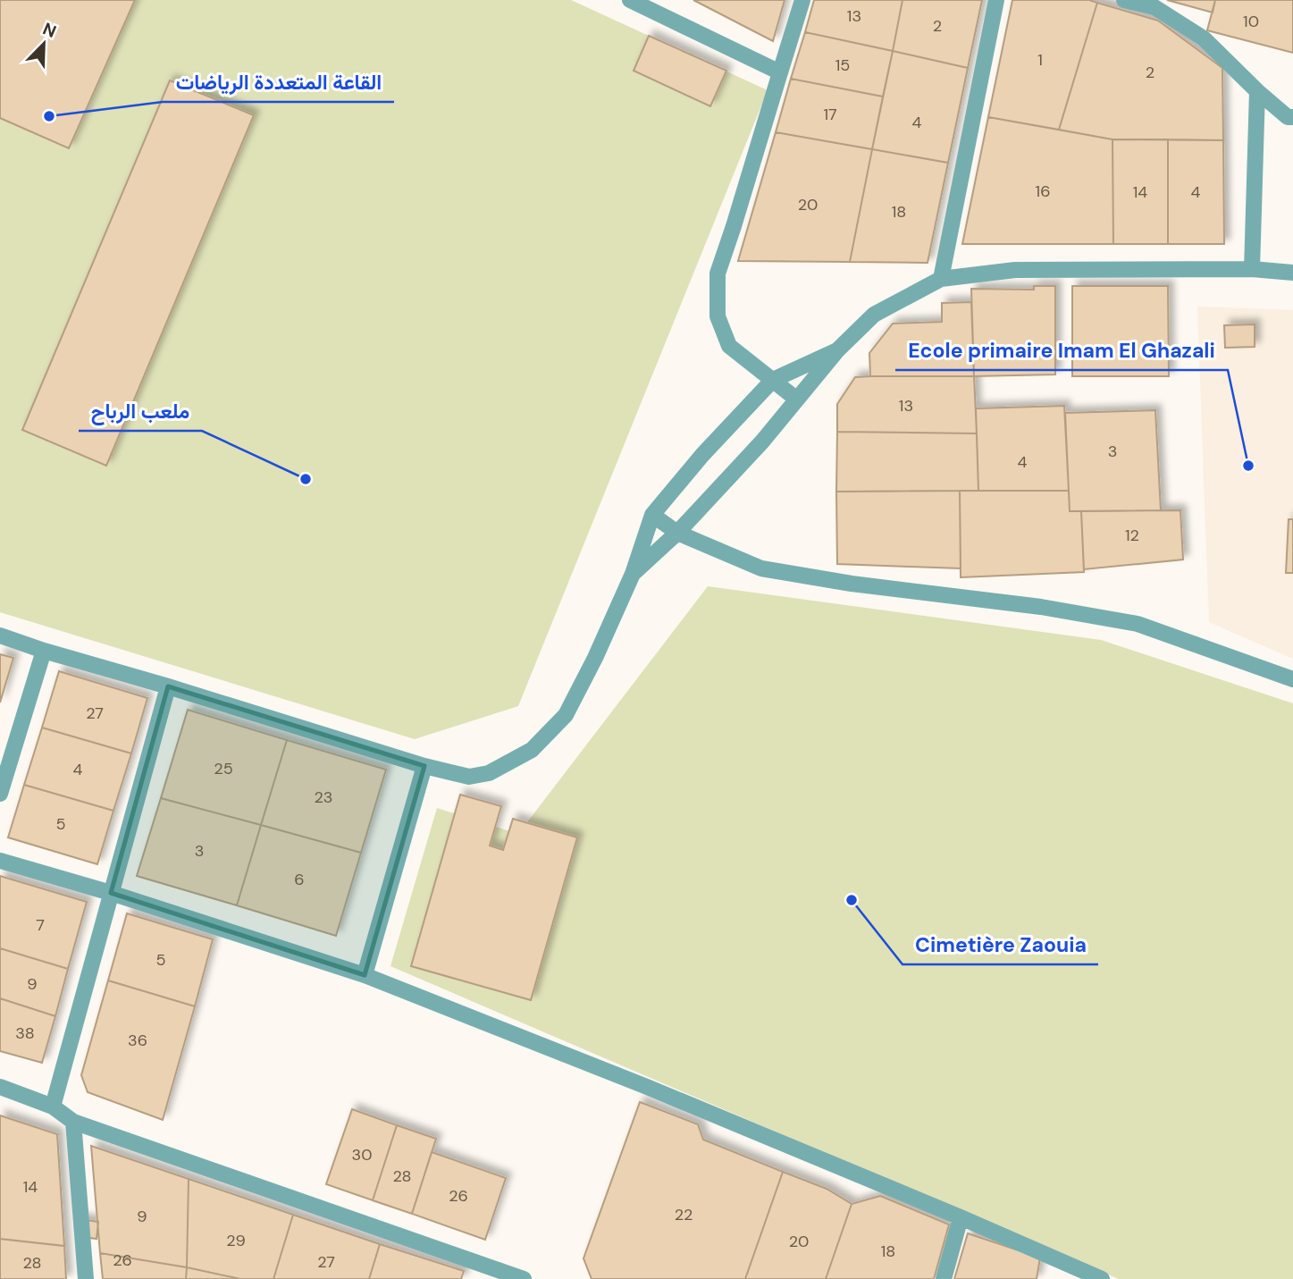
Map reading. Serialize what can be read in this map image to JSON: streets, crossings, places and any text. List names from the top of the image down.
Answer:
{
  "places": [
    "القاعة المتعددة الرياضات",
    "Ecole primaire Imam El Ghazali",
    "ملعب الرباح",
    "Cimetière Zaouia"
  ],
  "house_numbers": [
    "13",
    "10",
    "2",
    "1",
    "15",
    "2",
    "17",
    "4",
    "16",
    "14",
    "4",
    "20",
    "18",
    "13",
    "3",
    "4",
    "12",
    "27",
    "25",
    "4",
    "23",
    "5",
    "3",
    "6",
    "7",
    "5",
    "9",
    "38",
    "36",
    "30",
    "28",
    "14",
    "26",
    "22",
    "9",
    "29",
    "20",
    "18",
    "26",
    "27",
    "28"
  ],
  "north": "top right"
}
